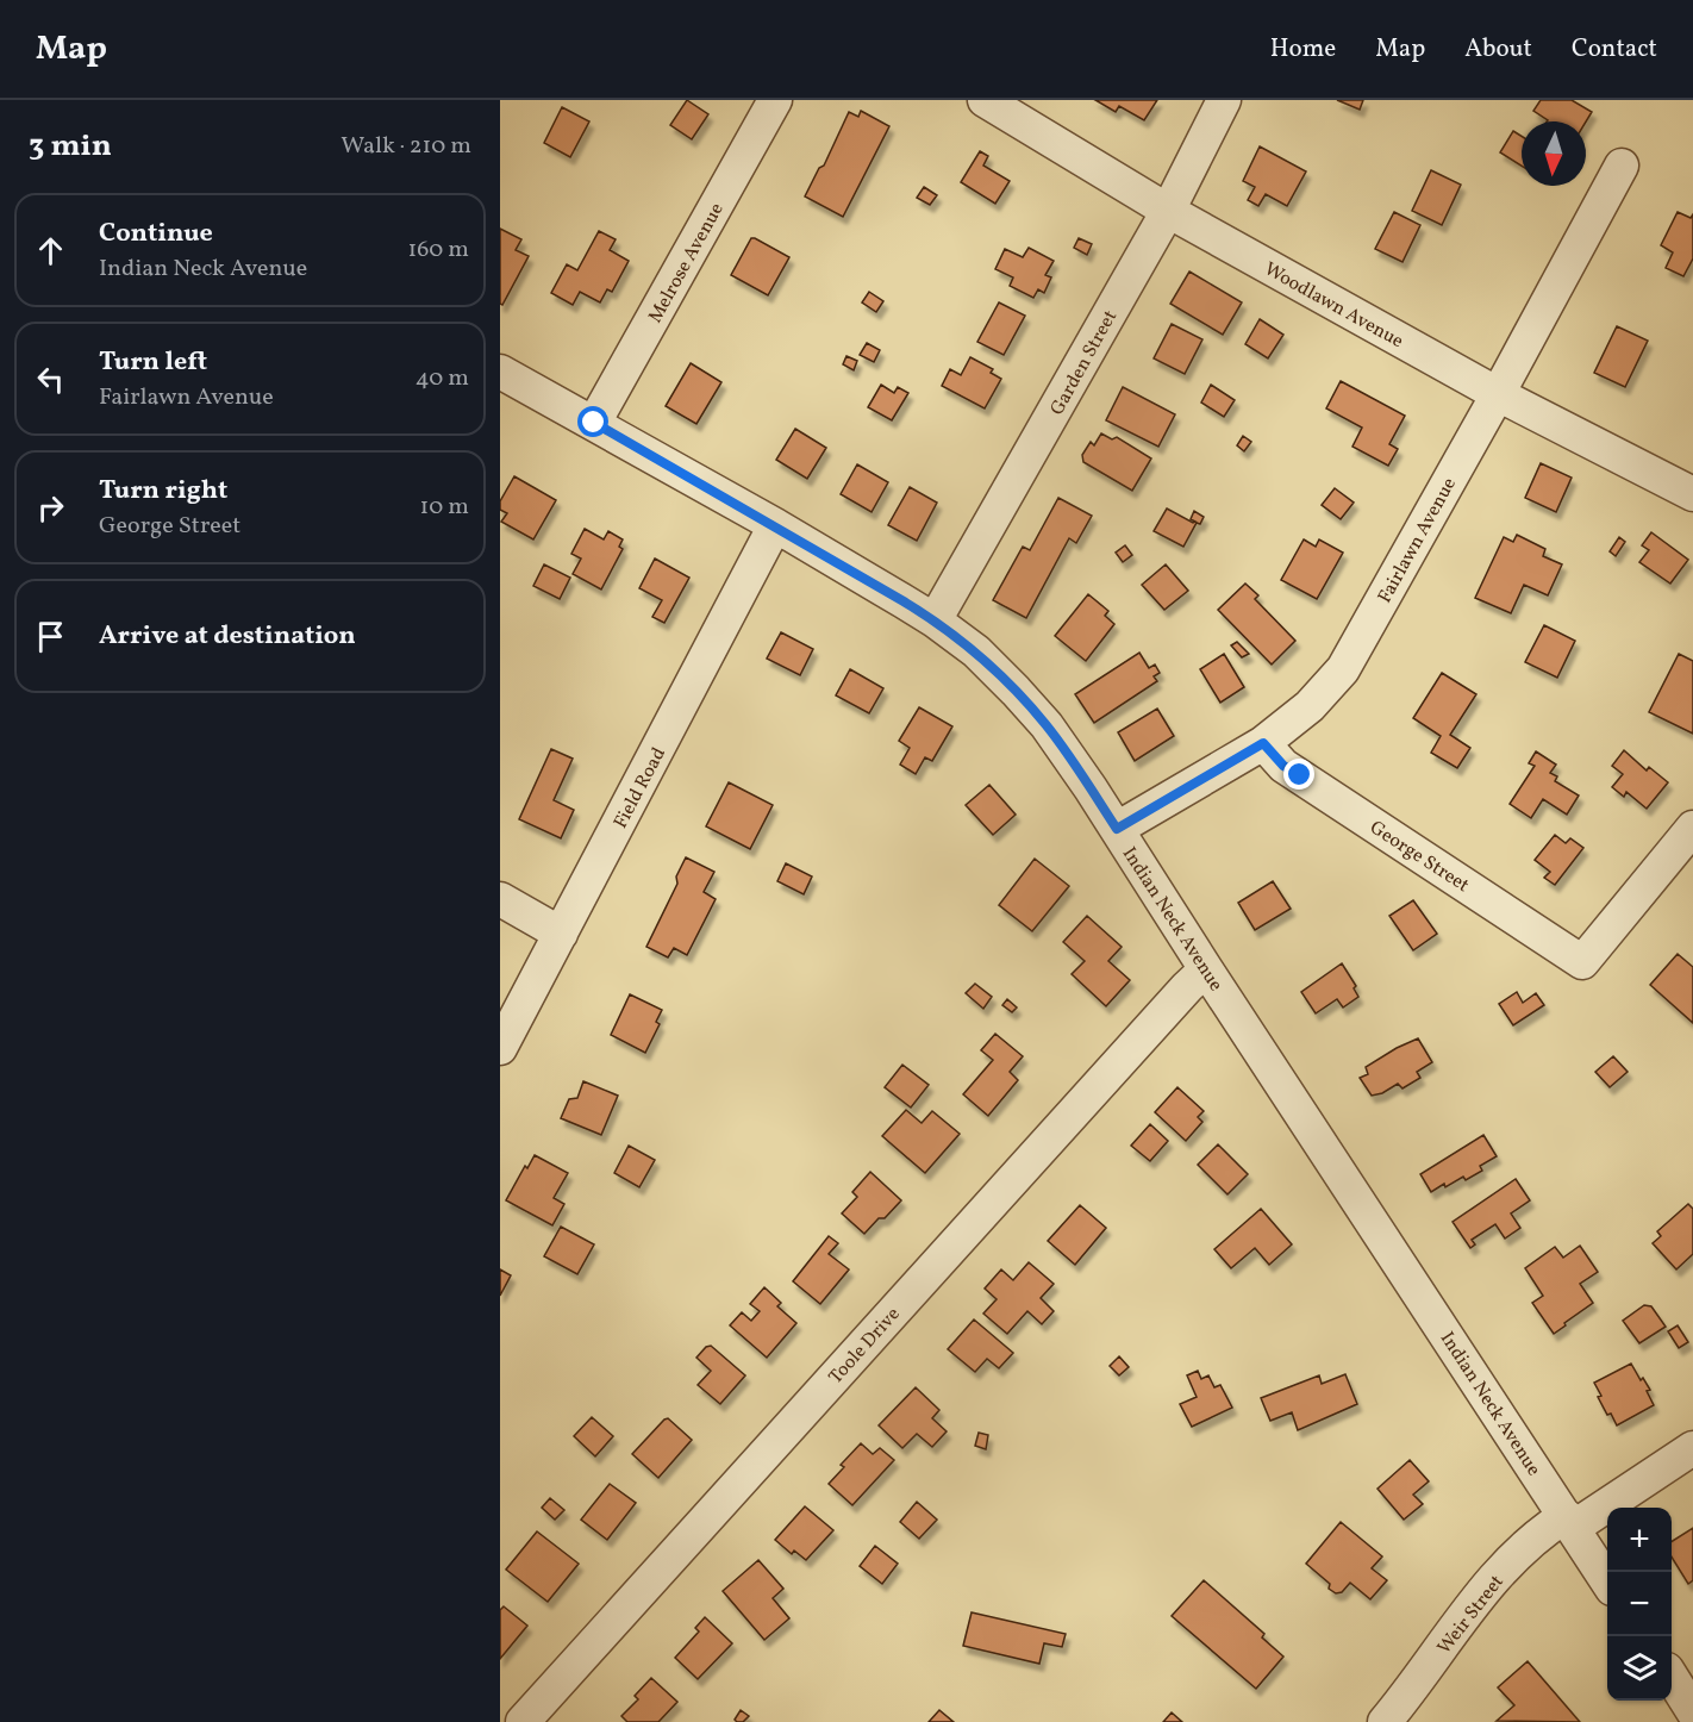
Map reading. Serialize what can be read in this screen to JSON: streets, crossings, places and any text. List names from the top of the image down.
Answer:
{
  "streets": {
    "street": [
      "Melrose Avenue",
      "Woodlawn Avenue",
      "Garden Street",
      "Fairlawn Avenue",
      "Field Road",
      "George Street",
      "Indian Neck Avenue",
      "Toole Drive",
      "Weir Street"
    ]
  },
  "crossings": [
    ["Melrose Avenue", "Indian Neck Avenue"],
    ["Woodlawn Avenue", "Garden Street"],
    ["Woodlawn Avenue", "Fairlawn Avenue"],
    ["Garden Street", "Indian Neck Avenue"],
    ["Fairlawn Avenue", "George Street"],
    ["Fairlawn Avenue", "Indian Neck Avenue"],
    ["Field Road", "Indian Neck Avenue"],
    ["Indian Neck Avenue", "Toole Drive"],
    ["Indian Neck Avenue", "Weir Street"]
  ],
  "north": "bottom",
  "page": {
    "header": "Map",
    "nav": [
      "Home",
      "Map",
      "About",
      "Contact"
    ],
    "heading": ["3 min", "Walk · 210 m"],
    "list": [
      ["Continue", "Indian Neck Avenue", "160 m"],
      ["Turn left", "Fairlawn Avenue", "40 m"],
      ["Turn right", "George Street", "10 m"],
      "Arrive at destination"
    ],
    "map_buttons": ["+", "−"]
  }
}
